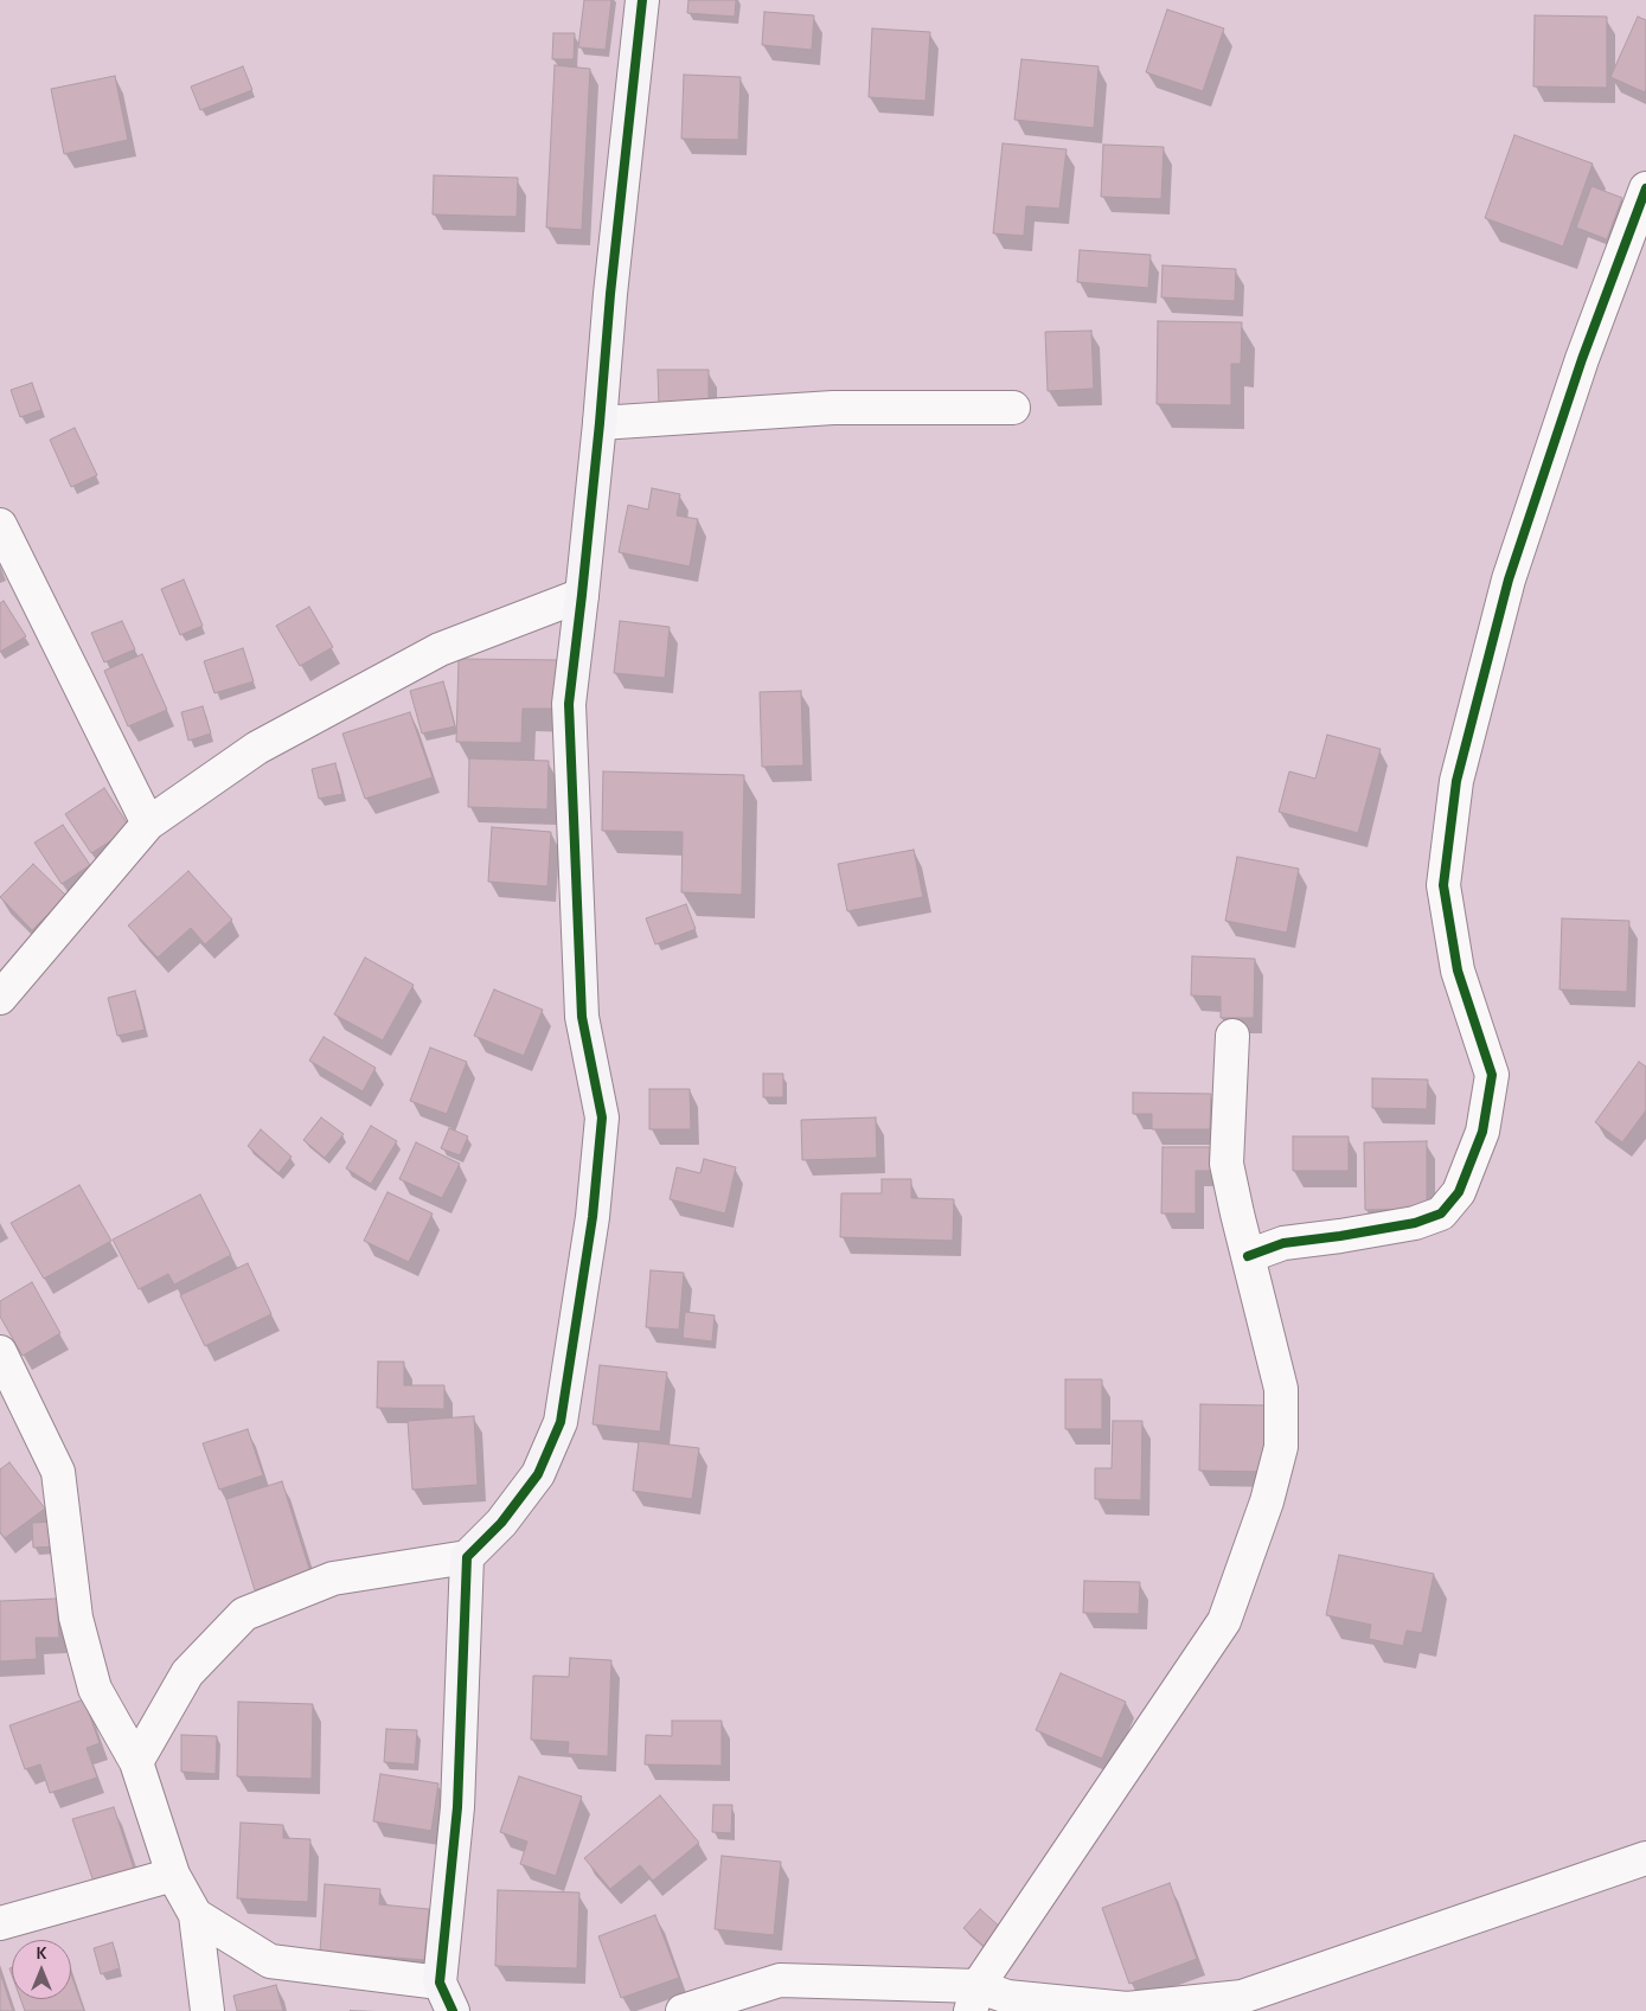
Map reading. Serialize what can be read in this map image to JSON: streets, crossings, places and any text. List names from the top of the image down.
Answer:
{
  "north": "top"
}
